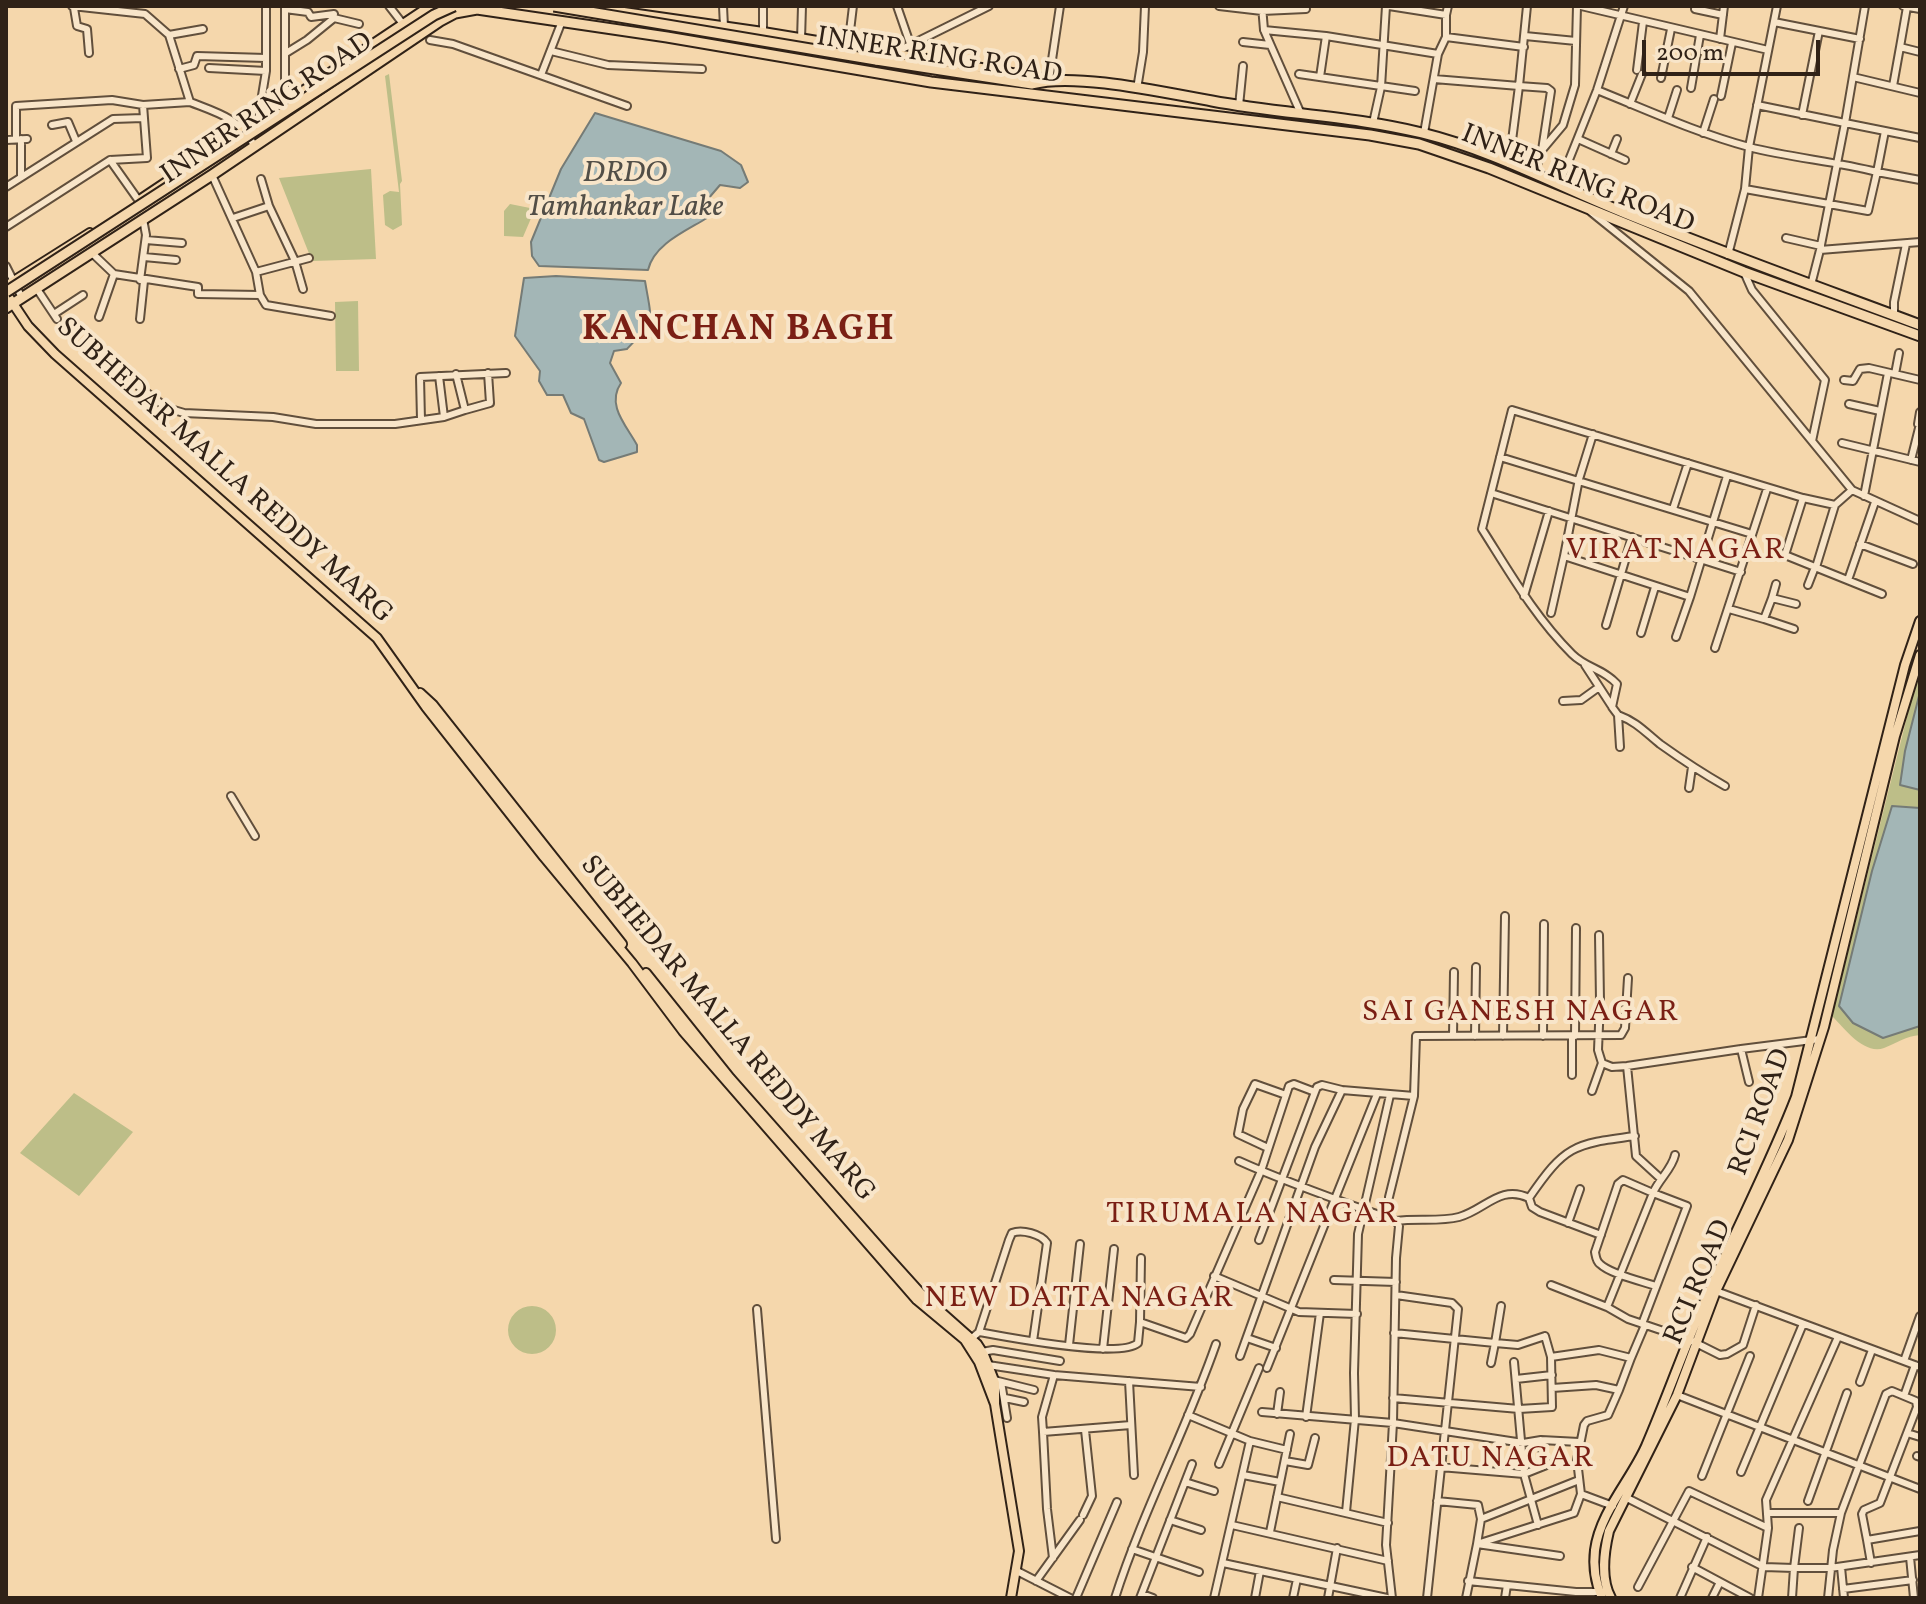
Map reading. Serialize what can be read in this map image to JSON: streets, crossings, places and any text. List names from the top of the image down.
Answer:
{
  "streets": {
    "highway": ["INNER RING ROAD"],
    "main road": ["SUBHEDAR MALLA REDDY MARG", "RCI ROAD"]
  },
  "crossings": [
    ["INNER RING ROAD", "SUBHEDAR MALLA REDDY MARG"]
  ],
  "districts": [
    "KANCHAN BAGH",
    "VIRAT NAGAR",
    "SAI GANESH NAGAR",
    "TIRUMALA NAGAR",
    "NEW DATTA NAGAR",
    "DATU NAGAR"
  ],
  "water": ["DRDO Tamhankar Lake"],
  "scale_bar": "200 m"
}
